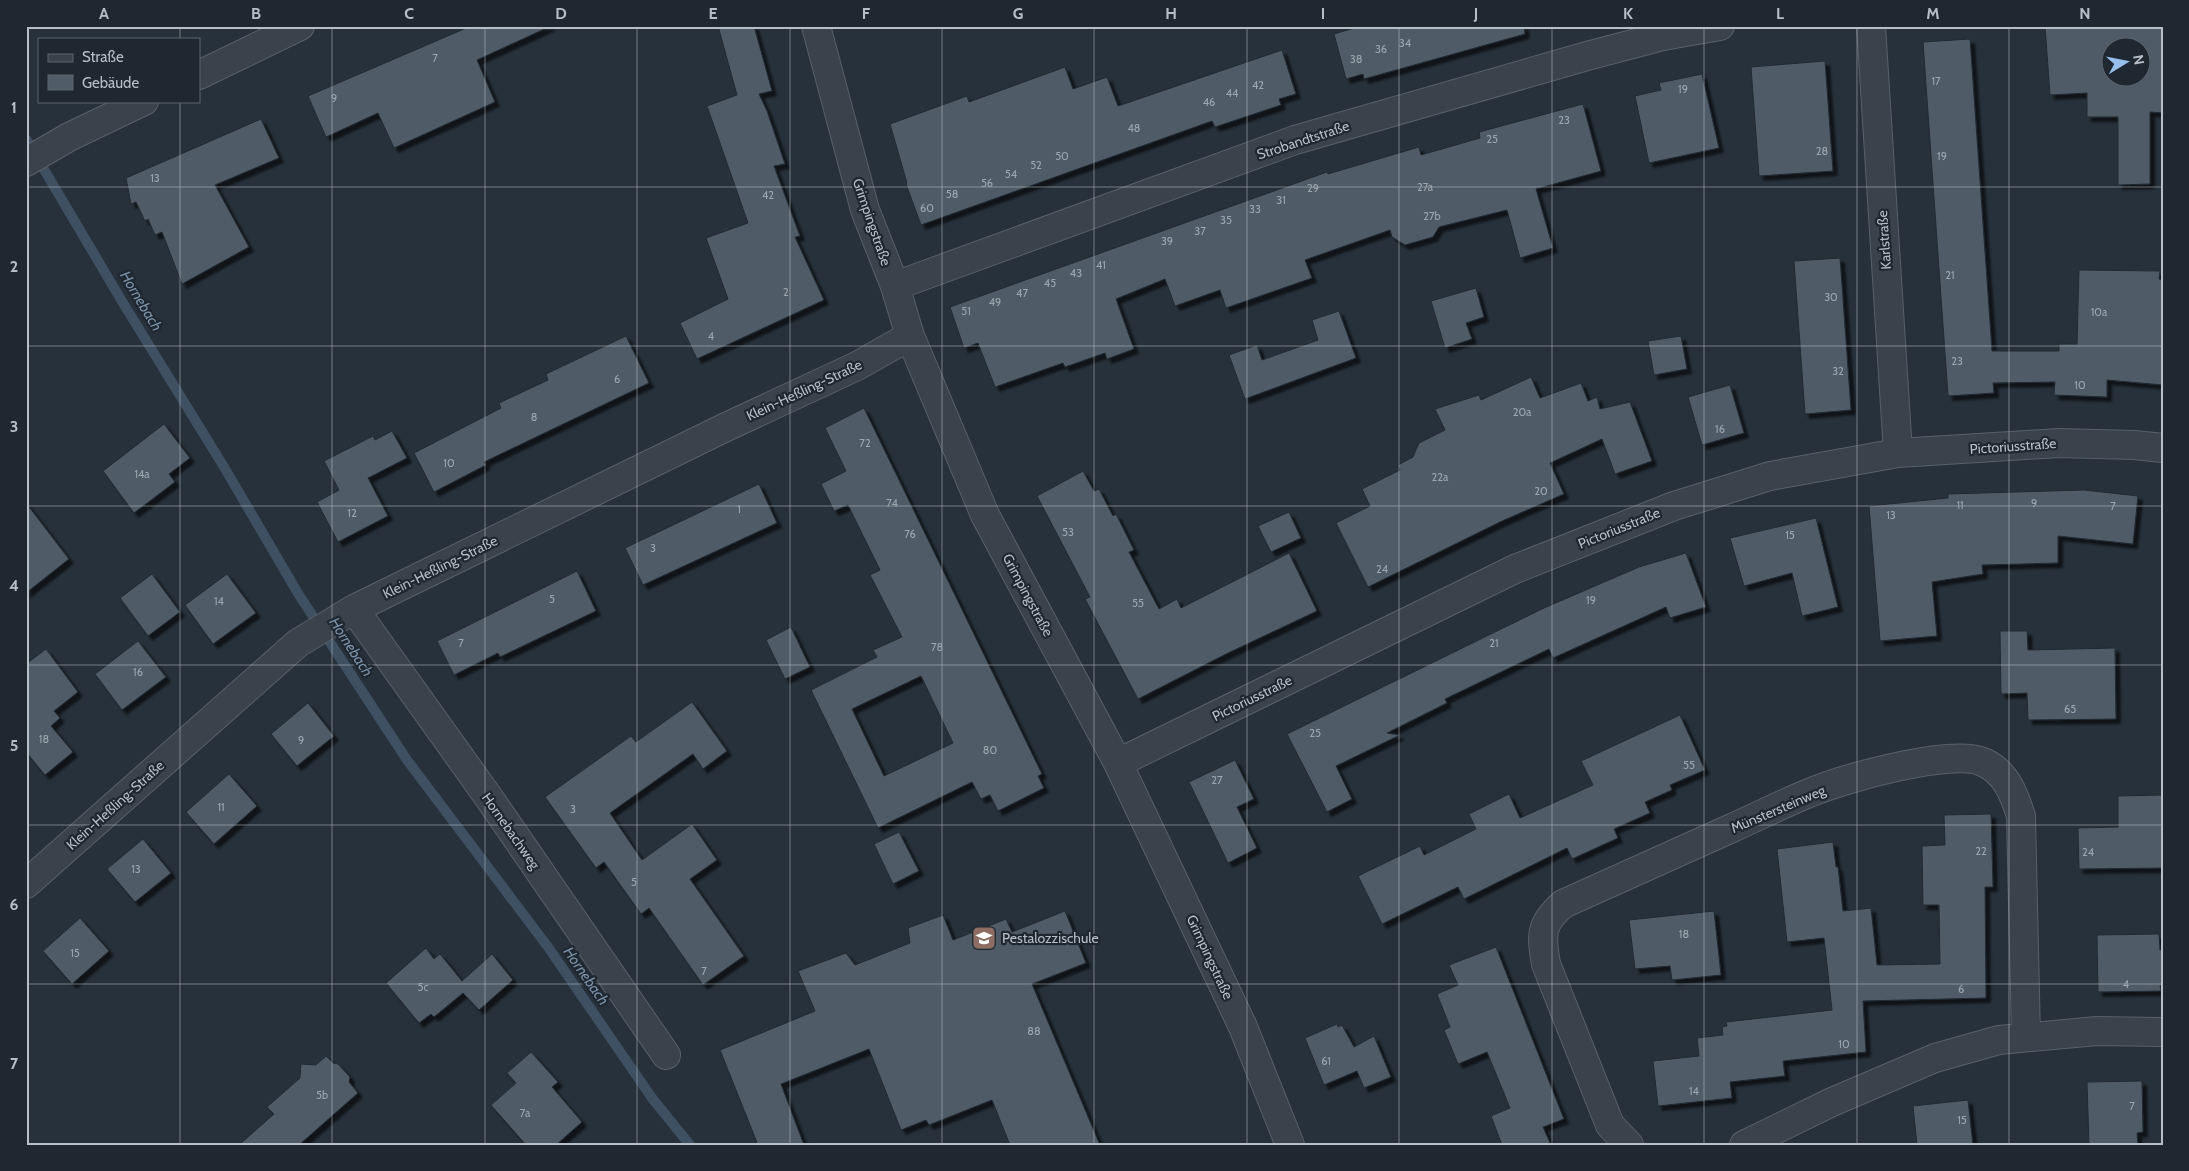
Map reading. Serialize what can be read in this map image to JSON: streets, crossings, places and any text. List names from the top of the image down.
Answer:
{
  "streets": {
    "street": [
      "Strobandtstraße",
      "Grimpingstraße",
      "Karlstraße",
      "Klein-Heßling-Straße",
      "Pictoriusstraße",
      "Münstersteinweg",
      "Hornebachweg"
    ]
  },
  "crossings": [
    ["Strobandtstraße", "Grimpingstraße"],
    ["Grimpingstraße", "Klein-Heßling-Straße"],
    ["Grimpingstraße", "Pictoriusstraße"],
    ["Karlstraße", "Pictoriusstraße"],
    ["Klein-Heßling-Straße", "Hornebachweg"]
  ],
  "water": ["Hornebach"],
  "places": {
    "school or university": ["Pestalozzischule"]
  },
  "house_numbers": [
    "34",
    "36",
    "7",
    "38",
    "17",
    "42",
    "19",
    "44",
    "9",
    "46",
    "23",
    "48",
    "25",
    "28",
    "50",
    "19",
    "52",
    "54",
    "13",
    "56",
    "27a",
    "29",
    "58",
    "42",
    "31",
    "60",
    "33",
    "27b",
    "35",
    "37",
    "39",
    "41",
    "43",
    "21",
    "45",
    "2",
    "47",
    "30",
    "49",
    "51",
    "10a",
    "4",
    "23",
    "32",
    "6",
    "10",
    "20a",
    "8",
    "16",
    "72",
    "10",
    "14a",
    "22a",
    "20",
    "74",
    "9",
    "11",
    "7",
    "1",
    "12",
    "13",
    "53",
    "76",
    "15",
    "3",
    "24",
    "5",
    "19",
    "14",
    "55",
    "7",
    "21",
    "78",
    "16",
    "65",
    "25",
    "18",
    "9",
    "80",
    "55",
    "27",
    "11",
    "3",
    "22",
    "24",
    "13",
    "5",
    "18",
    "15",
    "7",
    "4",
    "5c",
    "6",
    "88",
    "10",
    "61",
    "14",
    "5b",
    "7",
    "7a",
    "15"
  ],
  "legend": ["Straße", "Gebäude"],
  "north": "right",
  "grid": {
    "columns": [
      "A",
      "B",
      "C",
      "D",
      "E",
      "F",
      "G",
      "H",
      "I",
      "J",
      "K",
      "L",
      "M",
      "N"
    ],
    "rows": [
      "1",
      "2",
      "3",
      "4",
      "5",
      "6",
      "7"
    ]
  }
}
